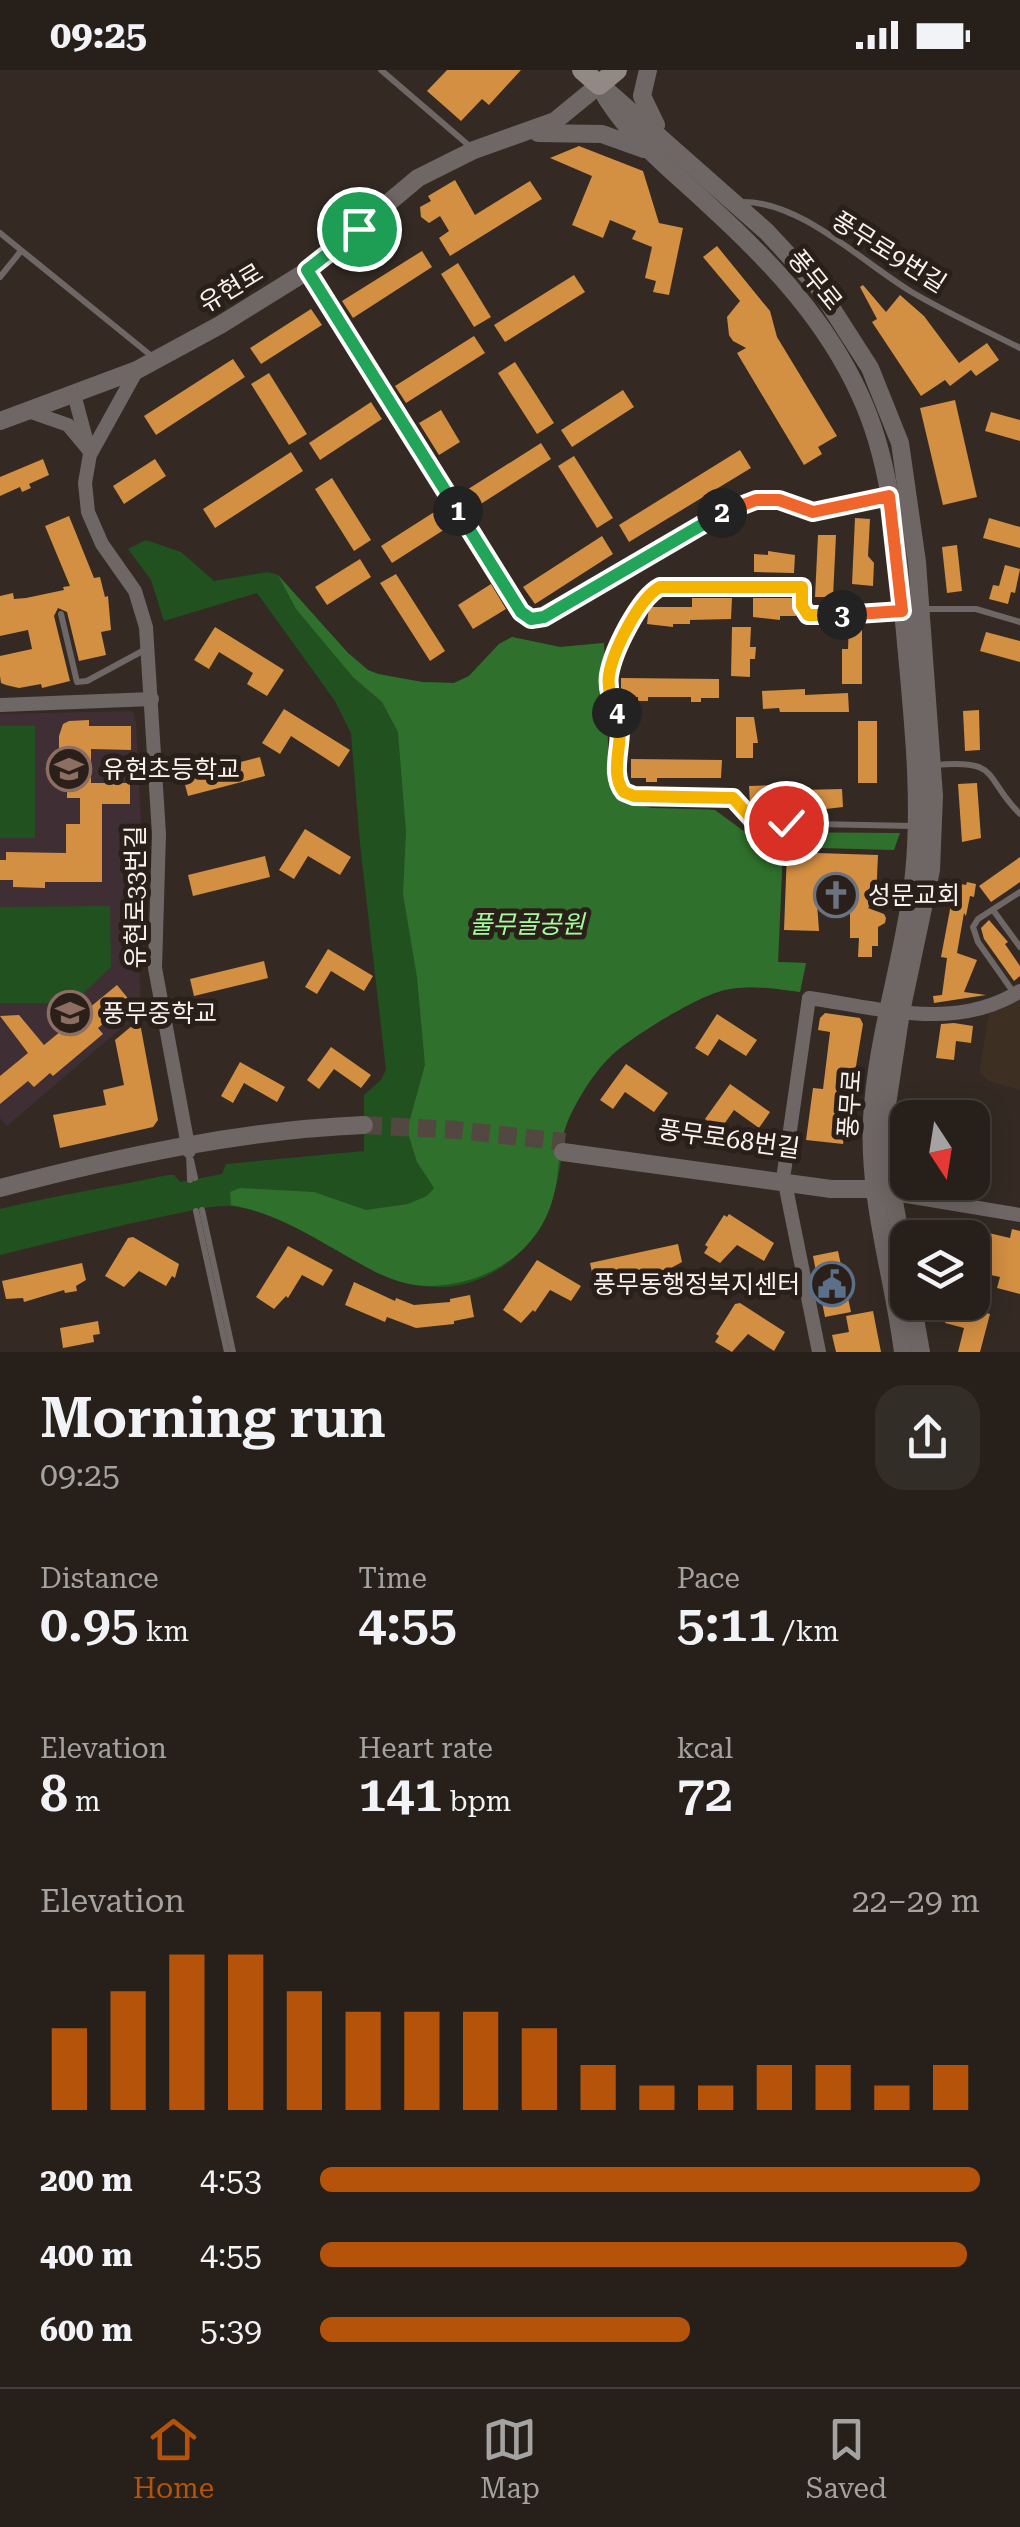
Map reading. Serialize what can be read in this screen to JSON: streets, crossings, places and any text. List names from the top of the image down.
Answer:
{
  "streets": {
    "street": [
      "풍무로",
      "유현로",
      "유현로33번길",
      "풍무로68번길"
    ],
    "lane": ["풍무로9번길"]
  },
  "crossings": [
    ["풍무로9번길", "풍무로"],
    ["풍무로", "유현로"],
    ["풍무로", "풍무로68번길"],
    ["유현로", "유현로33번길"]
  ],
  "parks": ["풀무골공원"],
  "places": {
    "school or university": ["유현초등학교", "풍무중학교"],
    "church": ["성문교회"],
    "public building": ["풍무동행정복지센터"]
  },
  "north": "bottom",
  "page": {
    "status": "09:25",
    "pins": [
      "1",
      "2",
      "3",
      "4"
    ],
    "heading": ["Morning run", "09:25"],
    "stats": [
      ["Distance", "0.95 km"],
      ["Time", "4:55"],
      ["Pace", "5:11 /km"],
      ["Elevation", "8 m"],
      ["Heart rate", "141 bpm"],
      ["kcal", "72"]
    ],
    "chart": ["Elevation", "22–29 m"],
    "list": [
      {
        "name": "200 m",
        "note": "4:53"
      },
      {
        "name": "400 m",
        "note": "4:55"
      },
      {
        "name": "600 m",
        "note": "5:39"
      }
    ],
    "tabs": ["Home", "Map", "Saved"]
  }
}
